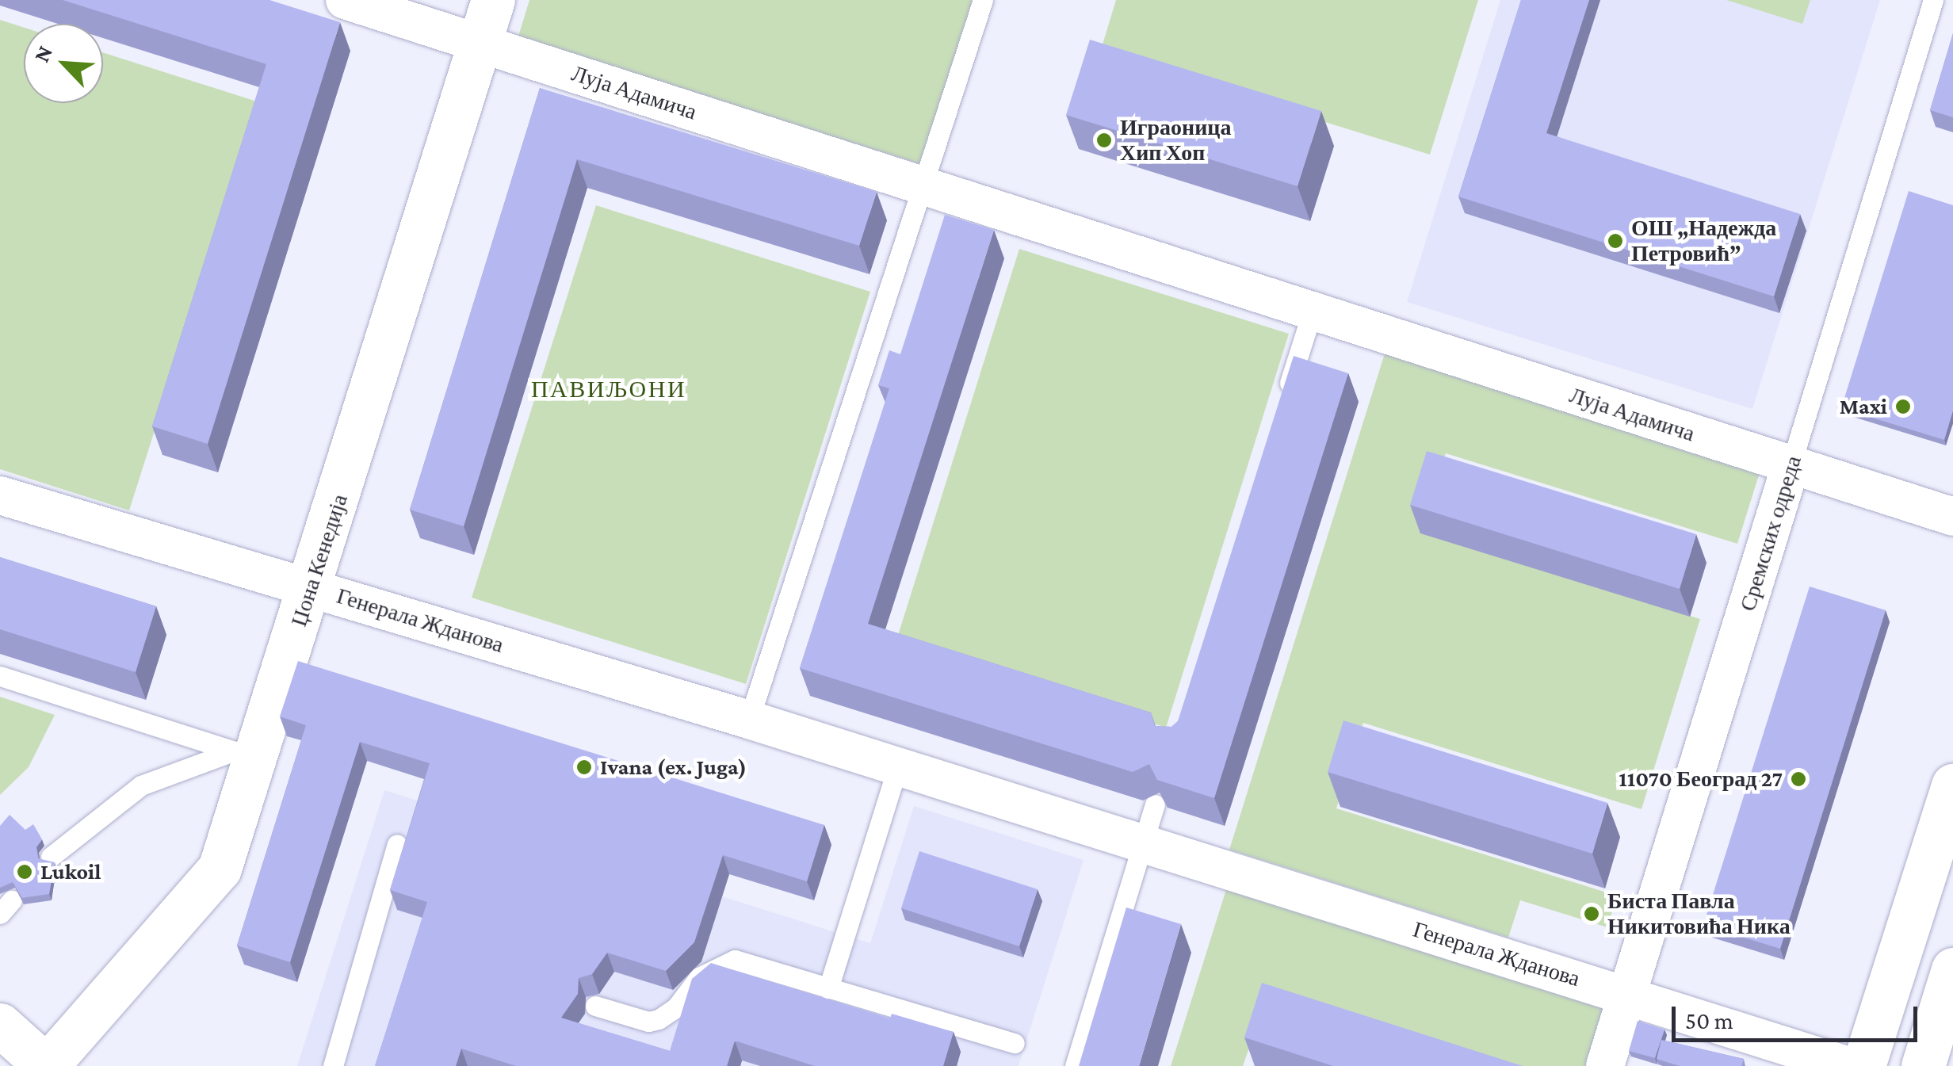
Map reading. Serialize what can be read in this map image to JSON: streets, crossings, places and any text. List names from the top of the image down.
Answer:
{
  "streets": {
    "street": [
      "Луја Адамича",
      "Сремских одреда",
      "Џона Кенедија",
      "Генерала Жданова"
    ]
  },
  "crossings": [
    ["Луја Адамича", "Сремских одреда"],
    ["Луја Адамича", "Џона Кенедија"],
    ["Сремских одреда", "Генерала Жданова"],
    ["Џона Кенедија", "Генерала Жданова"]
  ],
  "districts": ["ПАВИЉОНИ"],
  "places": [
    "Играоница Хип Хоп",
    "ОШ „Надежда Петровић”",
    "Maxi",
    "Ivana (ex. Juga)",
    "11070 Београд 27",
    "Lukoil",
    "Биста Павла Никитовића Ника"
  ],
  "scale_bar": "50 m",
  "north": "top left"
}
